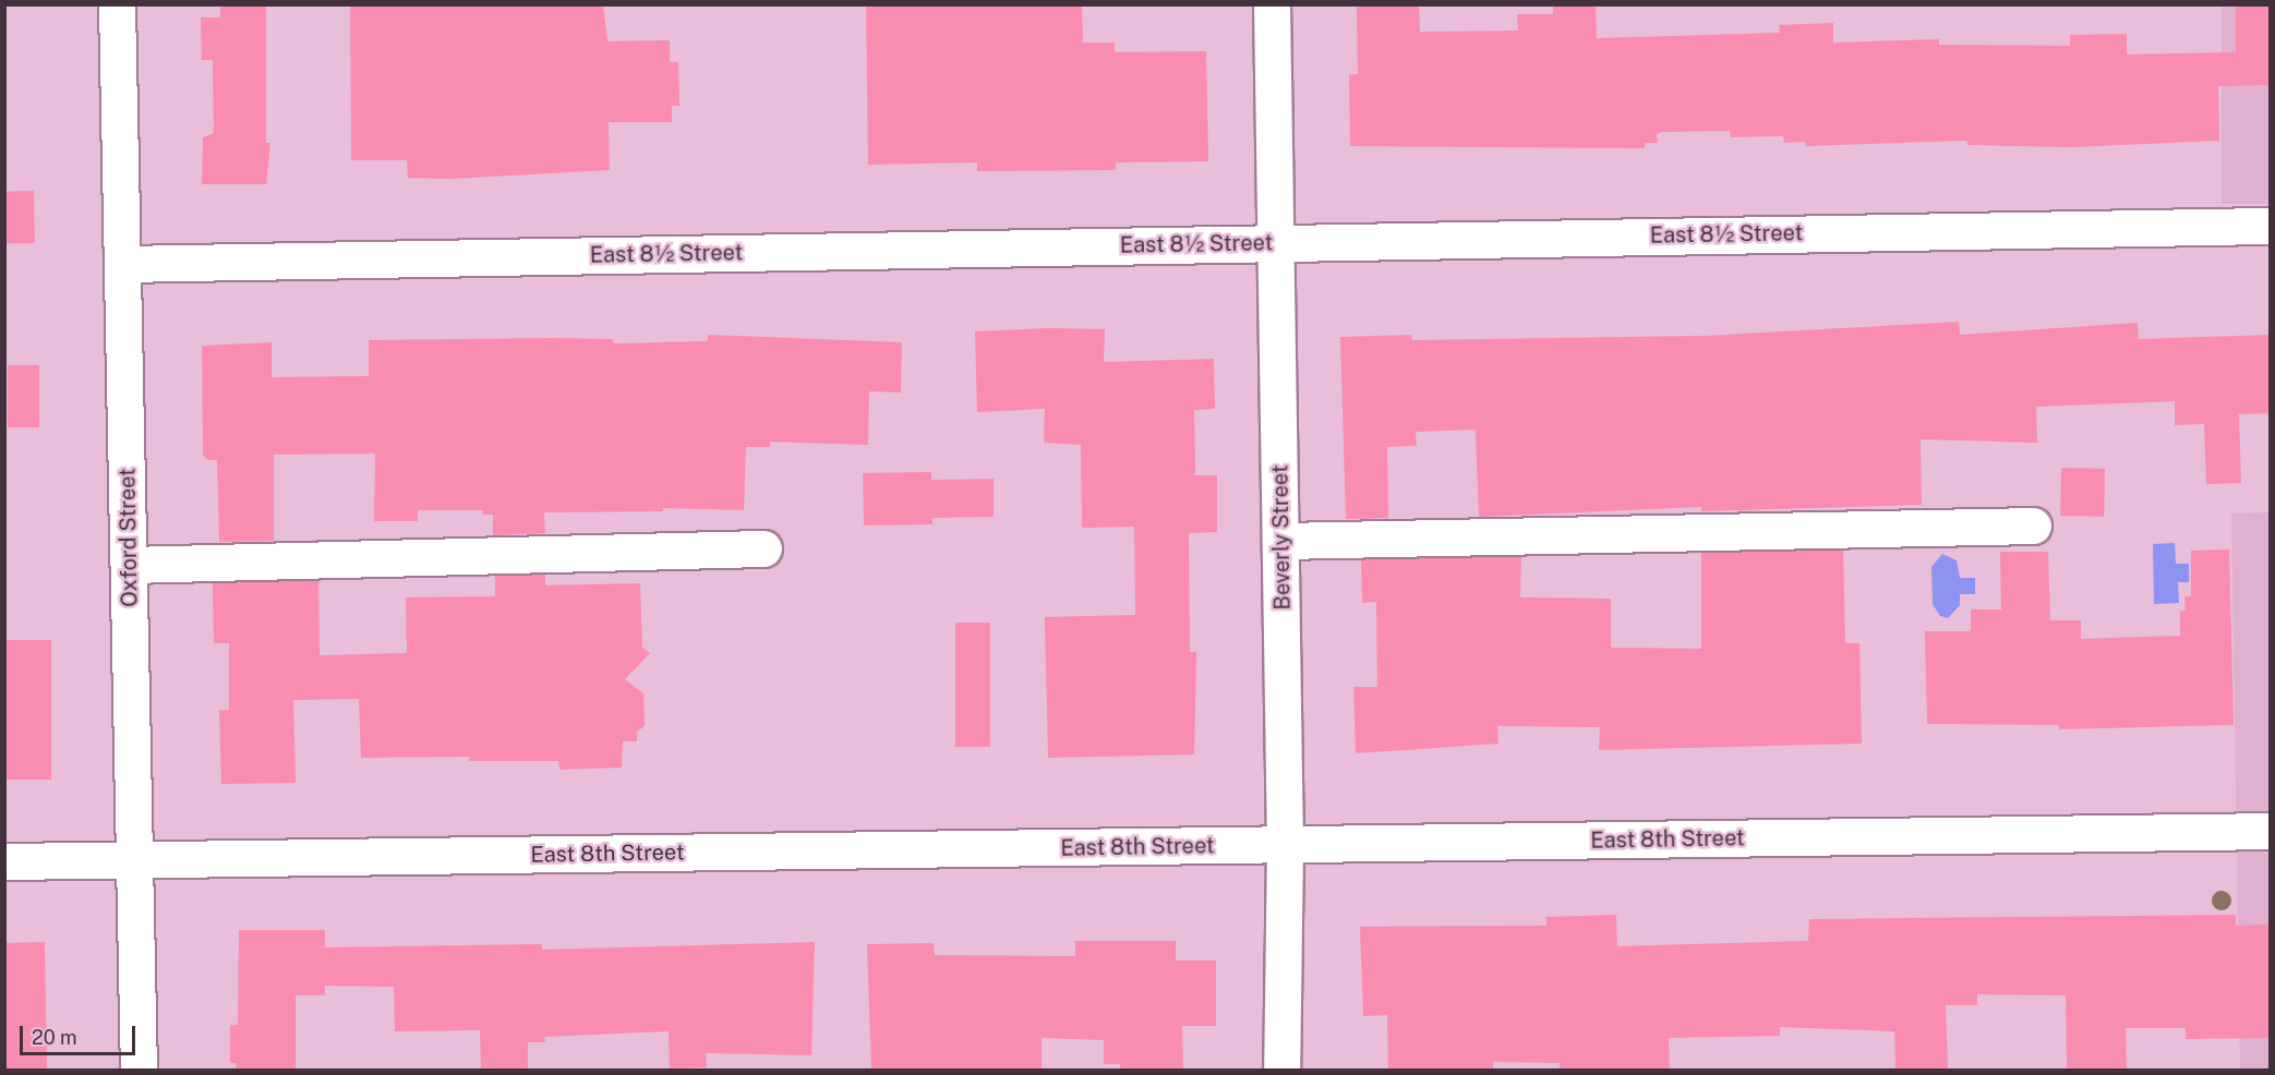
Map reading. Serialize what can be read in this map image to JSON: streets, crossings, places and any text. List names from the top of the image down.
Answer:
{
  "streets": {
    "street": [
      "East 8½ Street",
      "Oxford Street",
      "Beverly Street",
      "East 8th Street"
    ]
  },
  "crossings": [
    ["East 8½ Street", "Oxford Street"],
    ["East 8½ Street", "Beverly Street"],
    ["Oxford Street", "East 8th Street"],
    ["Beverly Street", "East 8th Street"]
  ],
  "scale_bar": "20 m"
}
